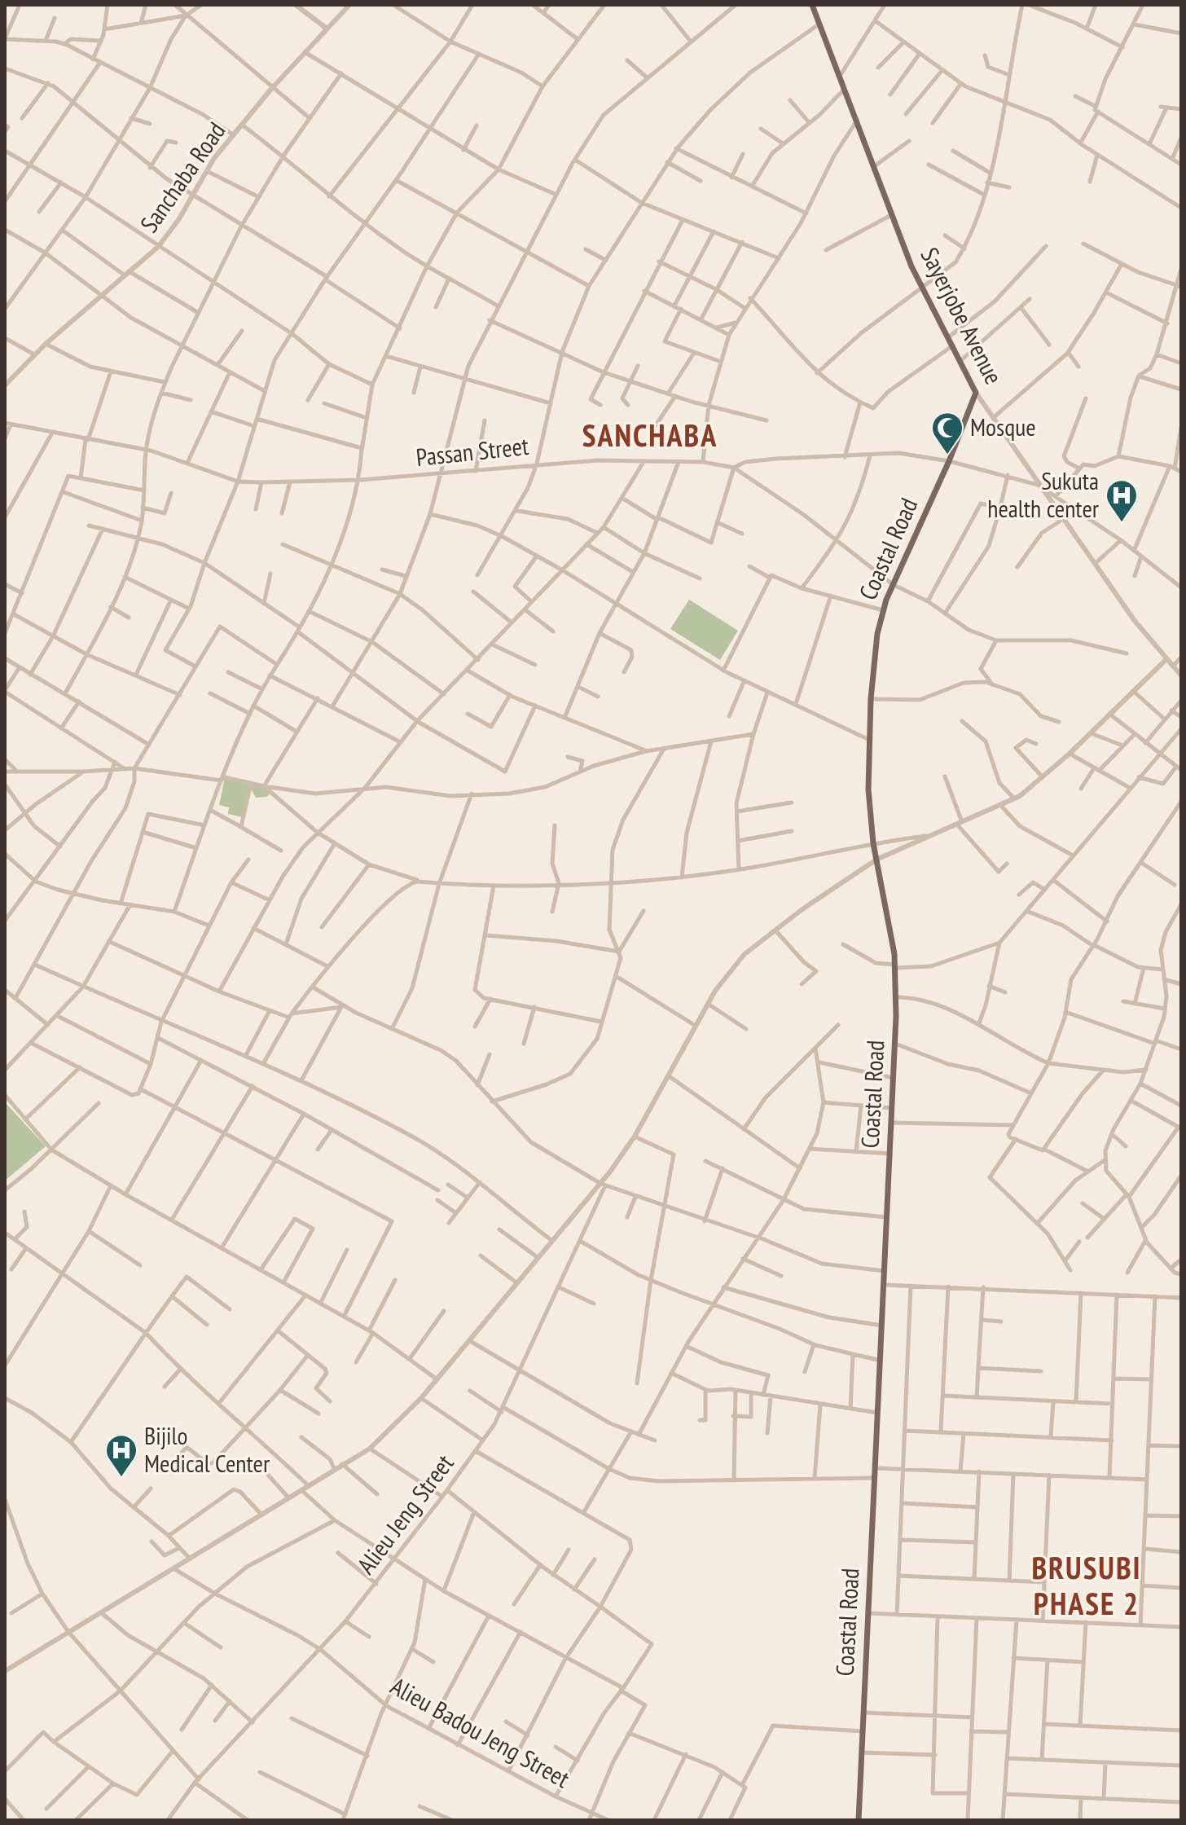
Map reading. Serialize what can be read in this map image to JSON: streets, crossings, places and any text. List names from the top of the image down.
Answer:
{
  "streets": {
    "main road": ["Sayerjobe Avenue", "Coastal Road"],
    "street": [
      "Sanchaba Road",
      "Passan Street",
      "Alieu Jeng Street",
      "Alieu Badou Jeng Street"
    ]
  },
  "crossings": [
    ["Sayerjobe Avenue", "Coastal Road"],
    ["Alieu Jeng Street", "Alieu Badou Jeng Street"]
  ],
  "districts": ["SANCHABA", "BRUSUBI PHASE 2"],
  "places": {
    "mosque": ["Mosque"],
    "hospital": ["Sukuta health center", "Bijilo Medical Center"]
  }
}
